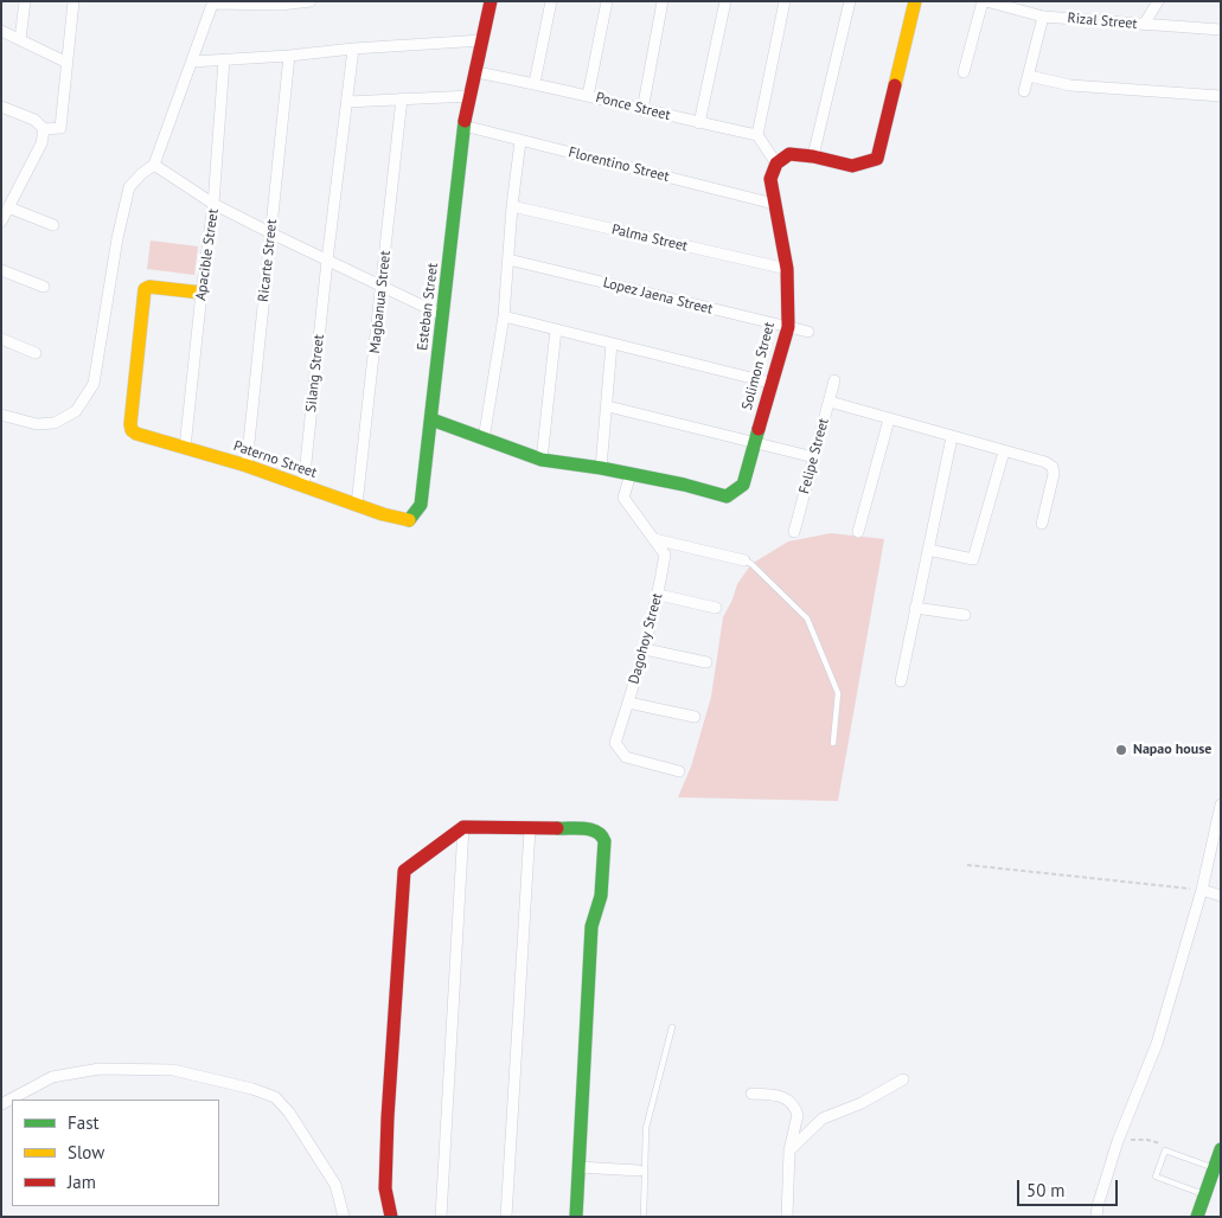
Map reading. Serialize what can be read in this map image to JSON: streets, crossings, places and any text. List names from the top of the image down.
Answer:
{
  "streets": {
    "main road": ["Esteban Street", "Solimon Street", "Paterno Street"],
    "street": [
      "Rizal Street",
      "Ponce Street",
      "Florentino Street",
      "Palma Street",
      "Apacible Street",
      "Ricarte Street",
      "Lopez Jaena Street",
      "Magbanua Street",
      "Silang Street",
      "Felipe Street",
      "Dagohoy Street"
    ]
  },
  "crossings": [
    ["Ponce Street", "Esteban Street"],
    ["Florentino Street", "Esteban Street"],
    ["Florentino Street", "Solimon Street"],
    ["Palma Street", "Solimon Street"],
    ["Apacible Street", "Paterno Street"],
    ["Ricarte Street", "Paterno Street"],
    ["Lopez Jaena Street", "Solimon Street"],
    ["Magbanua Street", "Paterno Street"],
    ["Esteban Street", "Solimon Street"],
    ["Esteban Street", "Paterno Street"],
    ["Solimon Street", "Dagohoy Street"],
    ["Silang Street", "Paterno Street"]
  ],
  "places": ["Napao house"],
  "legend": ["Fast", "Slow", "Jam"],
  "scale_bar": "50 m"
}
